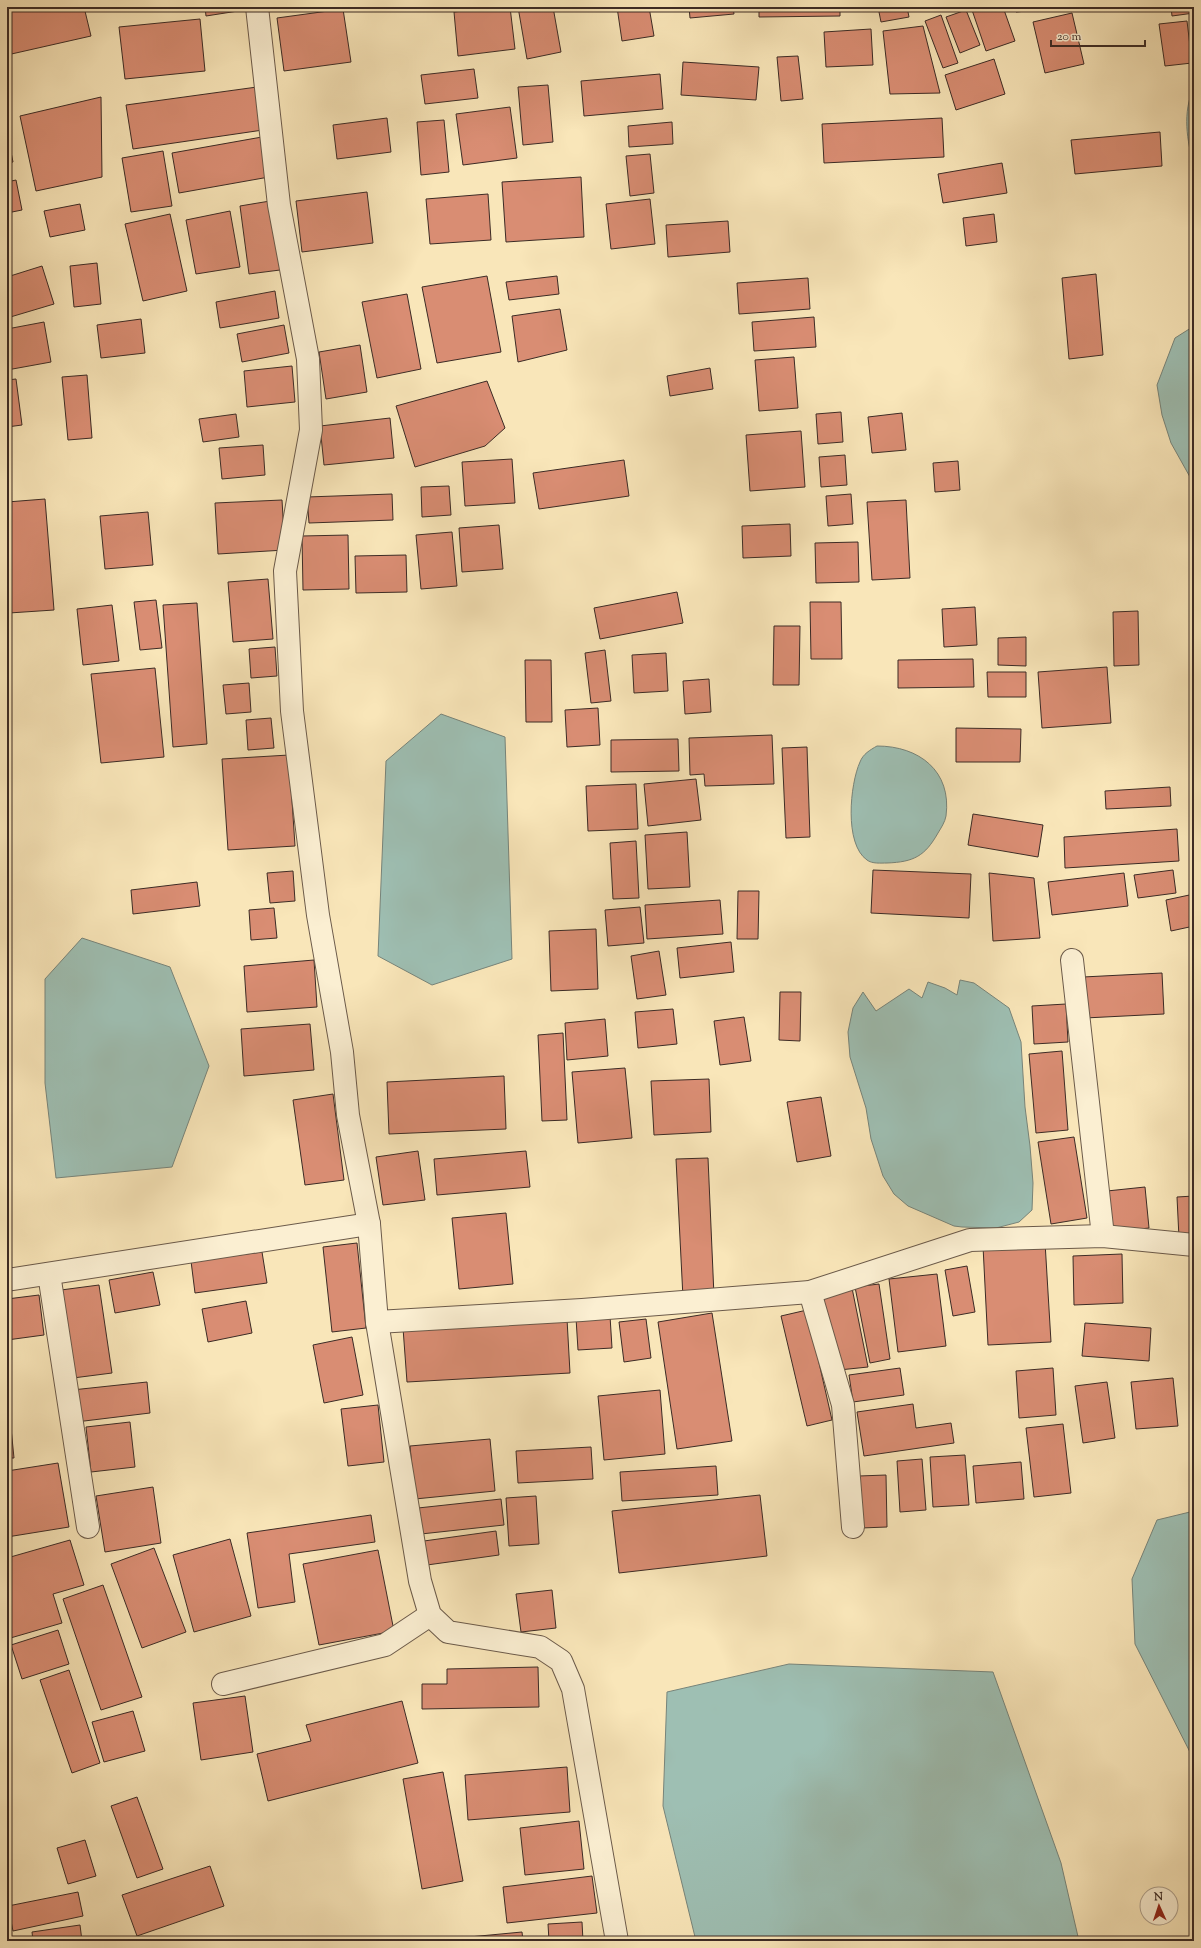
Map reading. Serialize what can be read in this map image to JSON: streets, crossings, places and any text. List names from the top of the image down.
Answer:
{
  "scale_bar": "20 m",
  "north": "top"
}
